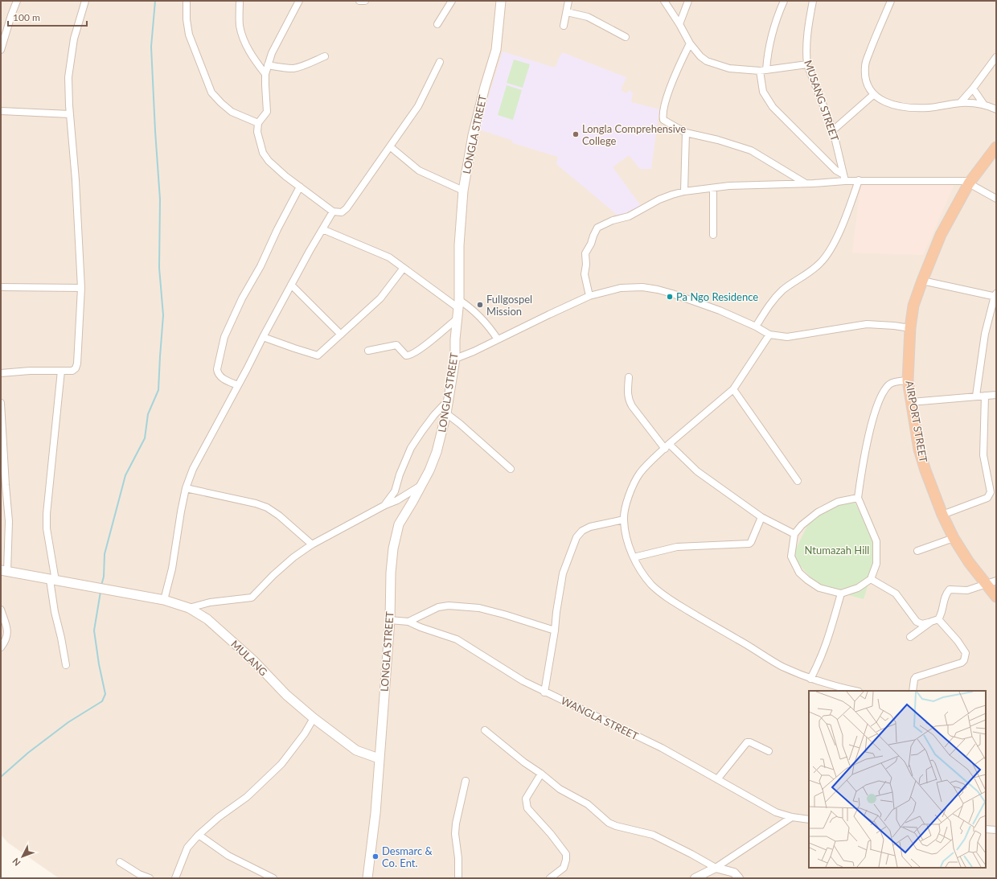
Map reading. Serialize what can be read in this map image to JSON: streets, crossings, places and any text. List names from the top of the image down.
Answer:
{
  "streets": {
    "highway": ["AIRPORT STREET"],
    "main road": ["LONGLA STREET", "MULANG"],
    "street": ["MUSANG STREET", "WANGLA STREET"]
  },
  "crossings": [
    ["LONGLA STREET", "MULANG"],
    ["LONGLA STREET", "WANGLA STREET"]
  ],
  "parks": ["Ntumazah Hill"],
  "places": [
    "Longla Comprehensive College",
    "Pa Ngo Residence",
    "Fullgospel Mission",
    "Desmarc & Co. Ent."
  ],
  "scale_bar": "100 m",
  "north": "bottom left"
}
